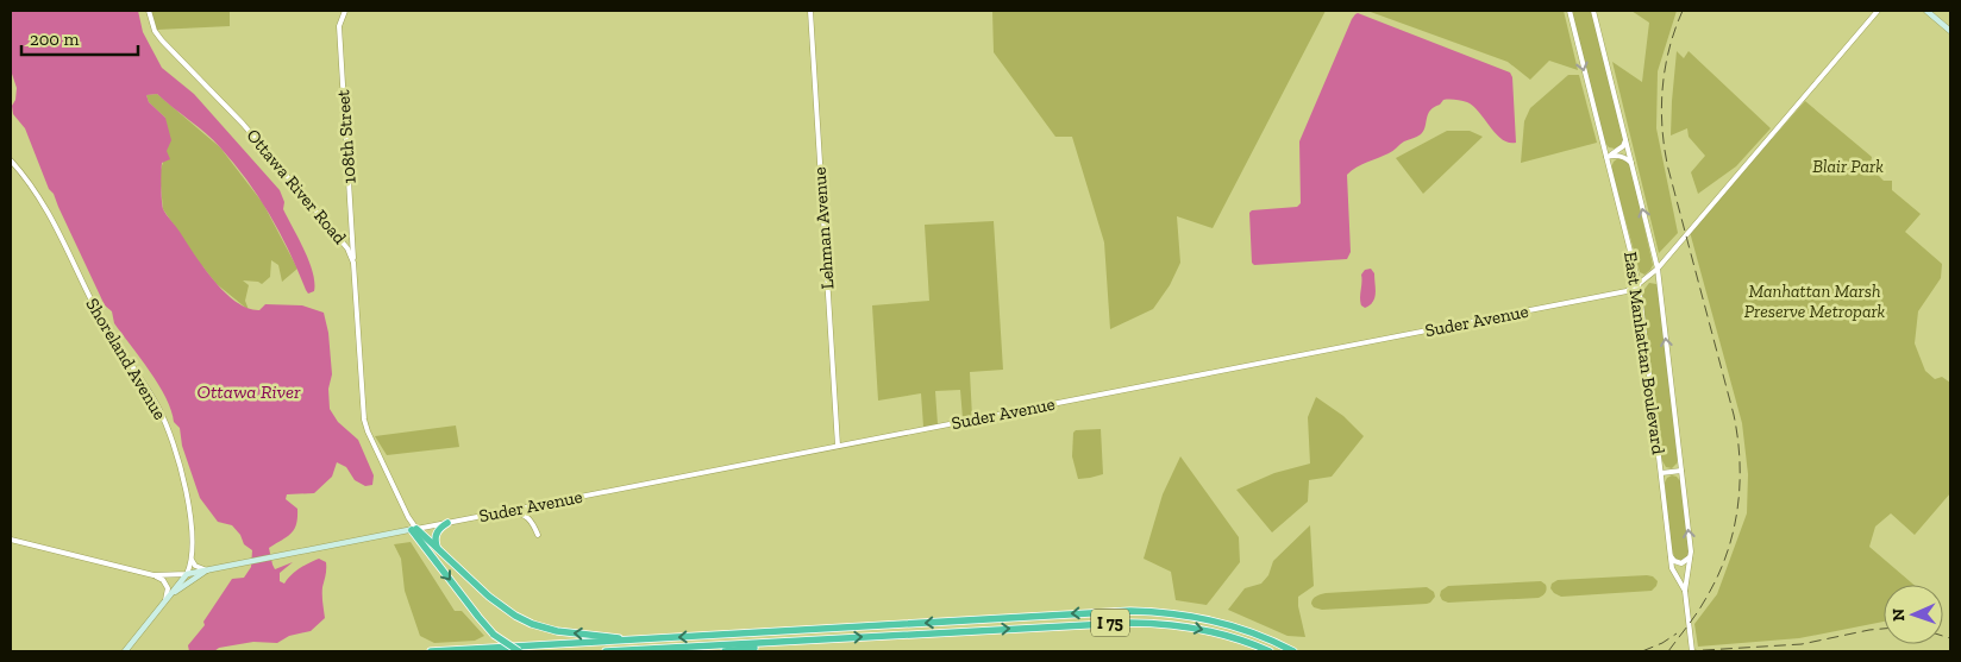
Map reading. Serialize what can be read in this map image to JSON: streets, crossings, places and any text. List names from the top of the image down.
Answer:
{
  "streets": {
    "highway": ["I 75"],
    "main road": ["Suder Avenue"],
    "street": [
      "108th Street",
      "Ottawa River Road",
      "Lehman Avenue",
      "East Manhattan Boulevard",
      "Shoreland Avenue"
    ]
  },
  "crossings": [
    ["108th Street", "Ottawa River Road"],
    ["Ottawa River Road", "Suder Avenue"],
    ["Lehman Avenue", "Suder Avenue"],
    ["Suder Avenue", "East Manhattan Boulevard"],
    ["Suder Avenue", "Shoreland Avenue"]
  ],
  "water": ["Ottawa River"],
  "parks": ["Blair Park", "Manhattan Marsh Preserve Metropark"],
  "scale_bar": "200 m",
  "north": "left"
}
